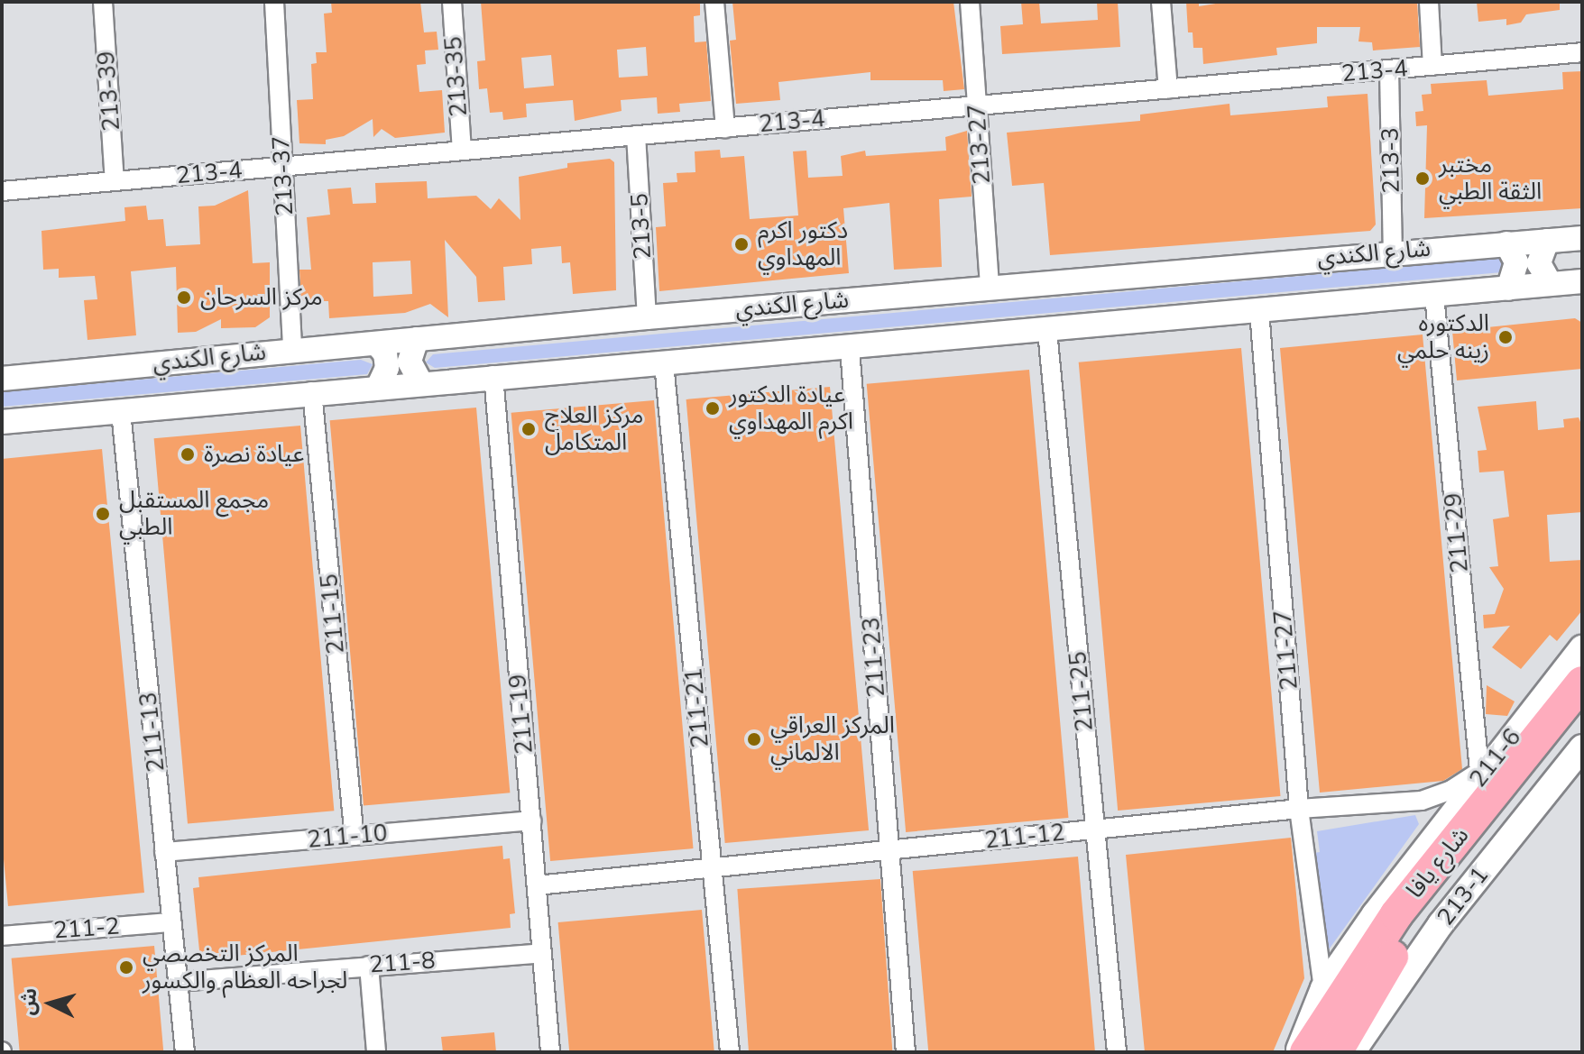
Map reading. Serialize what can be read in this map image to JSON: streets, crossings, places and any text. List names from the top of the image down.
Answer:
{
  "streets": {
    "highway": ["شارع يافا"],
    "main road": ["211-6", "213-1"],
    "street": [
      "213-4",
      "213-35",
      "213-39",
      "213-27",
      "213-3",
      "213-37",
      "213-5",
      "شارع الكندي",
      "211-29",
      "211-15",
      "211-27",
      "211-23",
      "211-25",
      "211-21",
      "211-19",
      "211-13",
      "211-10",
      "211-12",
      "211-2",
      "211-8"
    ]
  },
  "crossings": [
    ["213-4", "213-35"],
    ["213-4", "213-39"],
    ["213-4", "213-27"],
    ["213-4", "213-3"],
    ["213-4", "213-37"],
    ["213-4", "213-5"],
    ["213-27", "شارع الكندي"],
    ["213-3", "شارع الكندي"],
    ["213-37", "شارع الكندي"],
    ["213-5", "شارع الكندي"],
    ["شارع الكندي", "211-29"],
    ["شارع الكندي", "211-15"],
    ["شارع الكندي", "211-27"],
    ["شارع الكندي", "211-23"],
    ["شارع الكندي", "211-25"],
    ["شارع الكندي", "211-21"],
    ["شارع الكندي", "211-19"],
    ["شارع الكندي", "211-13"],
    ["211-29", "211-12"],
    ["211-15", "211-10"],
    ["211-27", "211-6"],
    ["211-27", "211-12"],
    ["211-23", "211-12"],
    ["211-25", "211-12"],
    ["211-21", "211-12"],
    ["211-19", "211-10"],
    ["211-19", "211-12"],
    ["211-19", "211-8"],
    ["211-13", "211-10"],
    ["211-13", "211-2"],
    ["211-13", "211-8"],
    ["211-6", "211-12"]
  ],
  "places": [
    "مختبر الثقة الطبي",
    "دكتور اكرم المهداوي",
    "مركز السرحان",
    "الدكتوره زينه حلمي",
    "عيادة الدكتور اكرم المهداوي",
    "مركز العلاج المتكامل",
    "عيادة نصرة",
    "مجمع المستقبل الطبي",
    "المركز العراقي الالماني",
    "المركز التخصصي لجراحه العظام والكسور"
  ],
  "north": "left"
}
